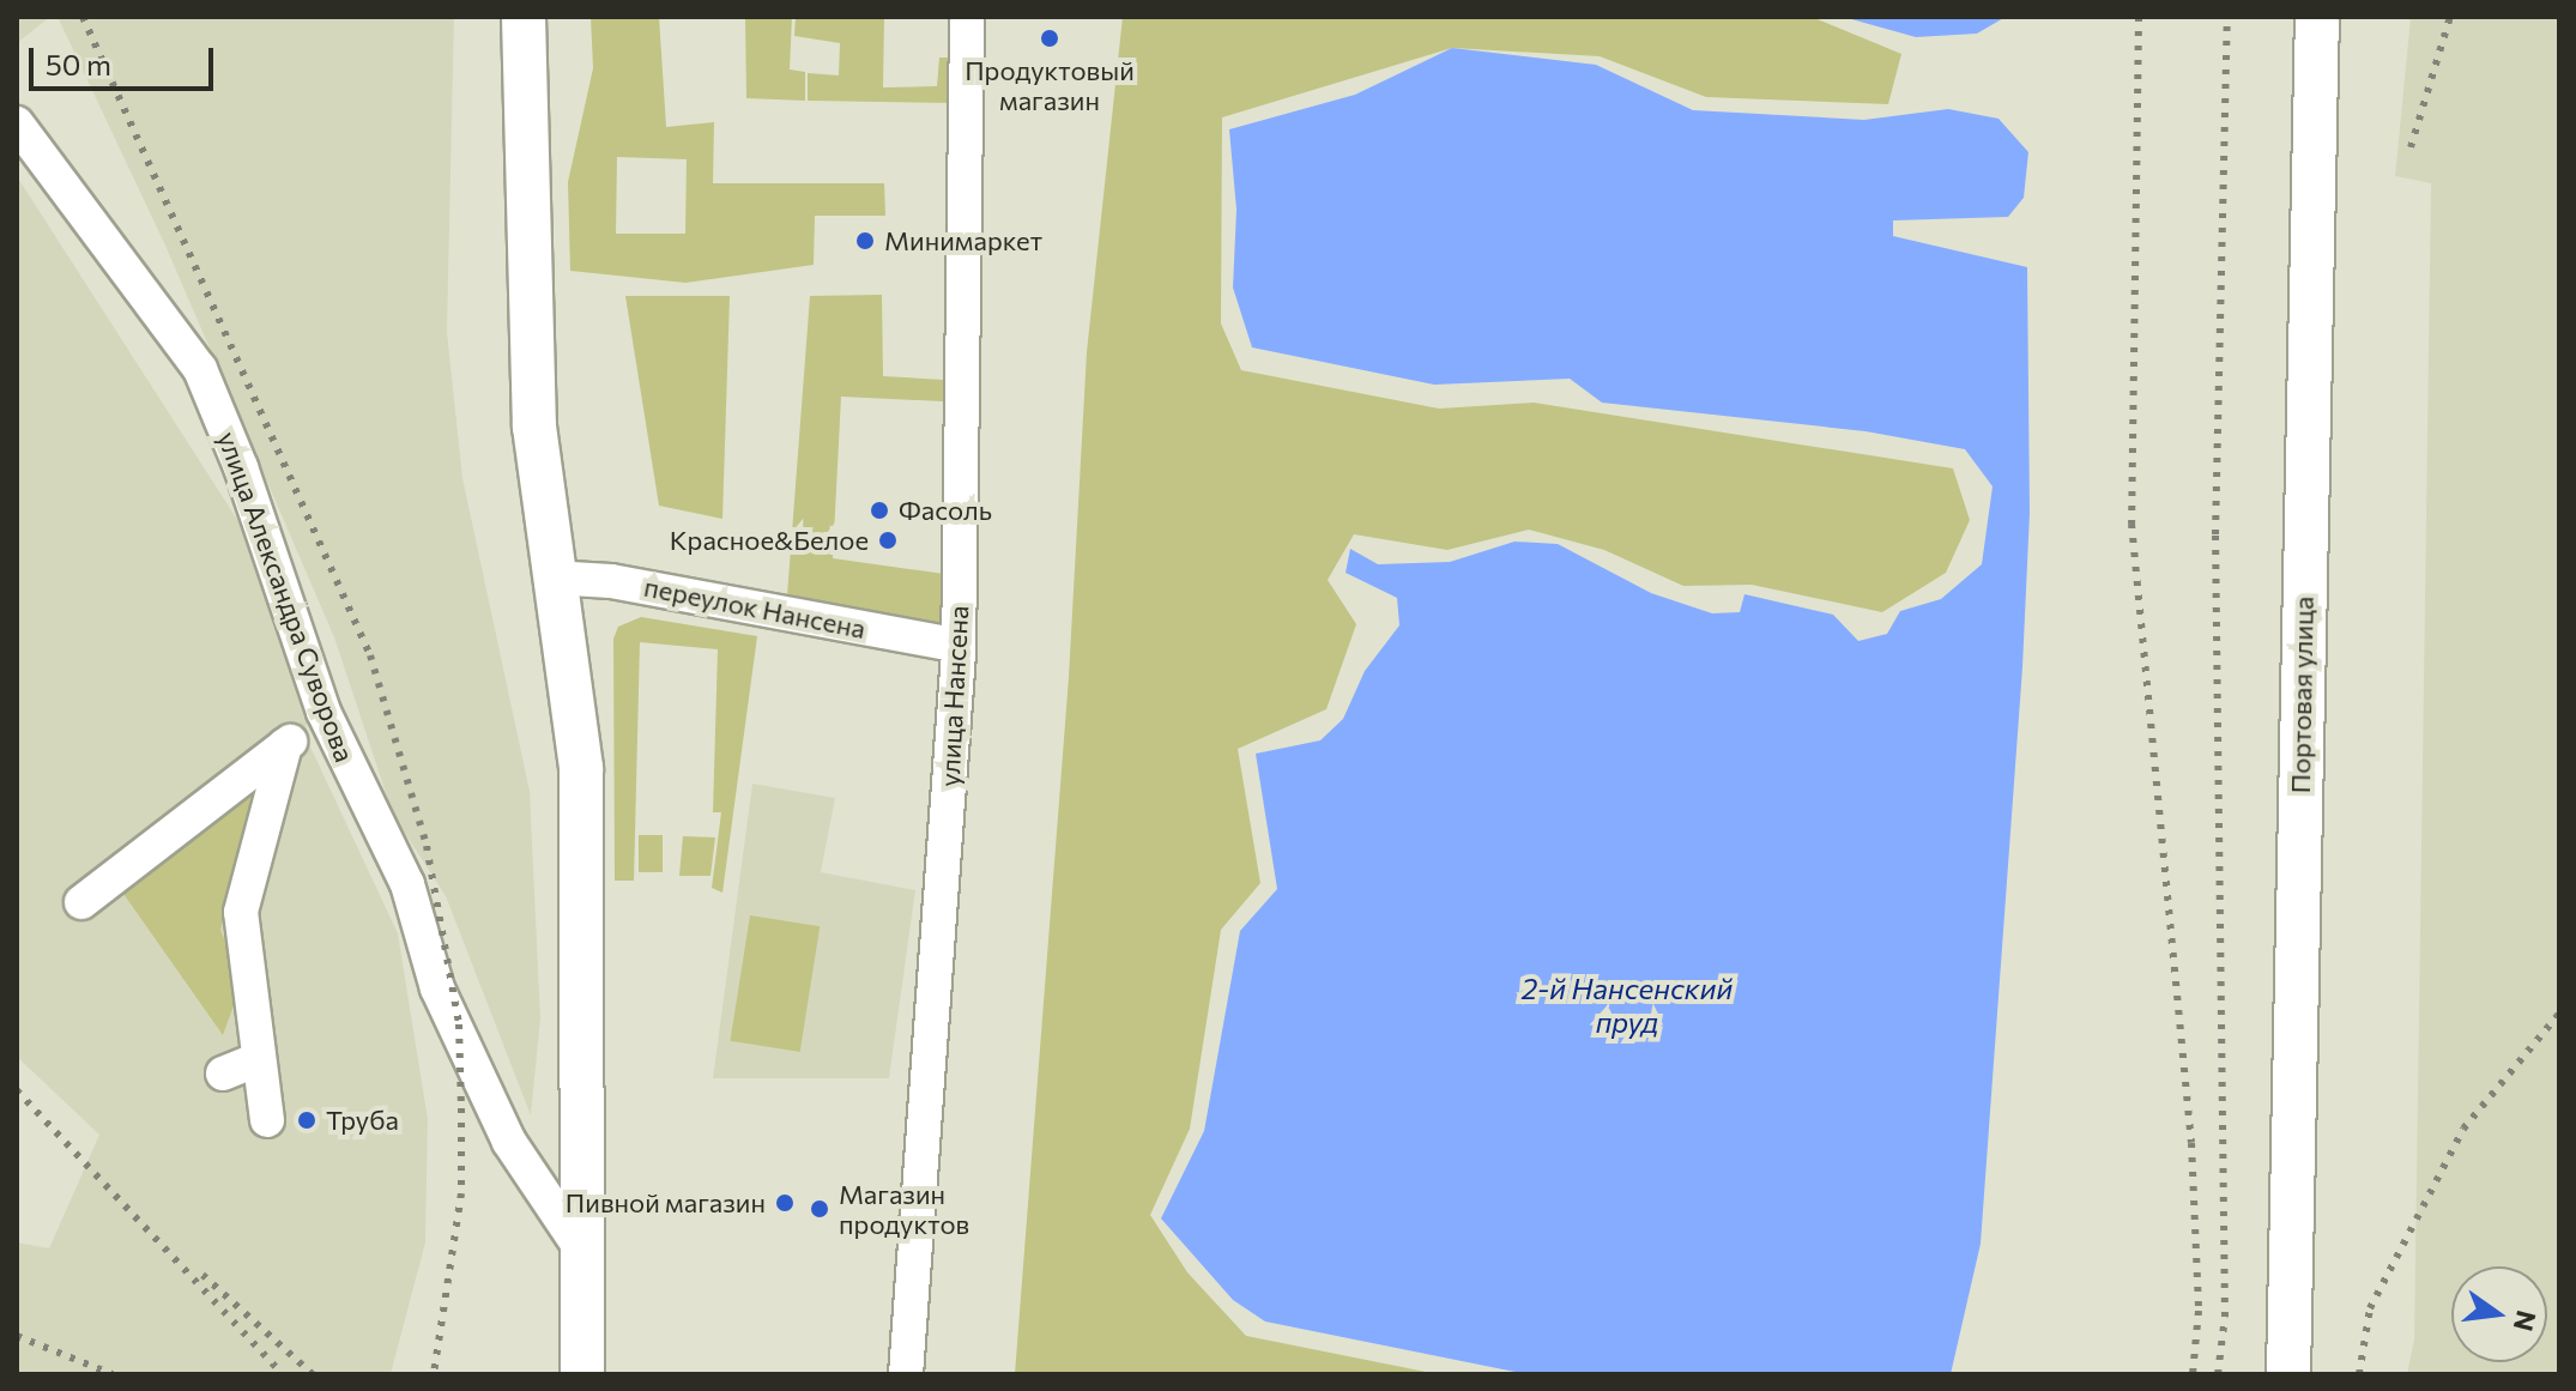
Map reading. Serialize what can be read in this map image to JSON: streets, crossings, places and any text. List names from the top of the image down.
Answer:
{
  "streets": {
    "main road": ["Портовая улица"],
    "street": ["улица Александра Суворова", "переулок Нансена", "улица Нансена"]
  },
  "crossings": [
    ["переулок Нансена", "улица Нансена"]
  ],
  "water": ["2-й Нансенский пруд"],
  "places": [
    "Продуктовый магазин",
    "Минимаркет",
    "Фасоль",
    "Красное&Белое",
    "Труба",
    "Пивной магазин",
    "Магазин продуктов"
  ],
  "scale_bar": "50 m",
  "north": "right"
}
